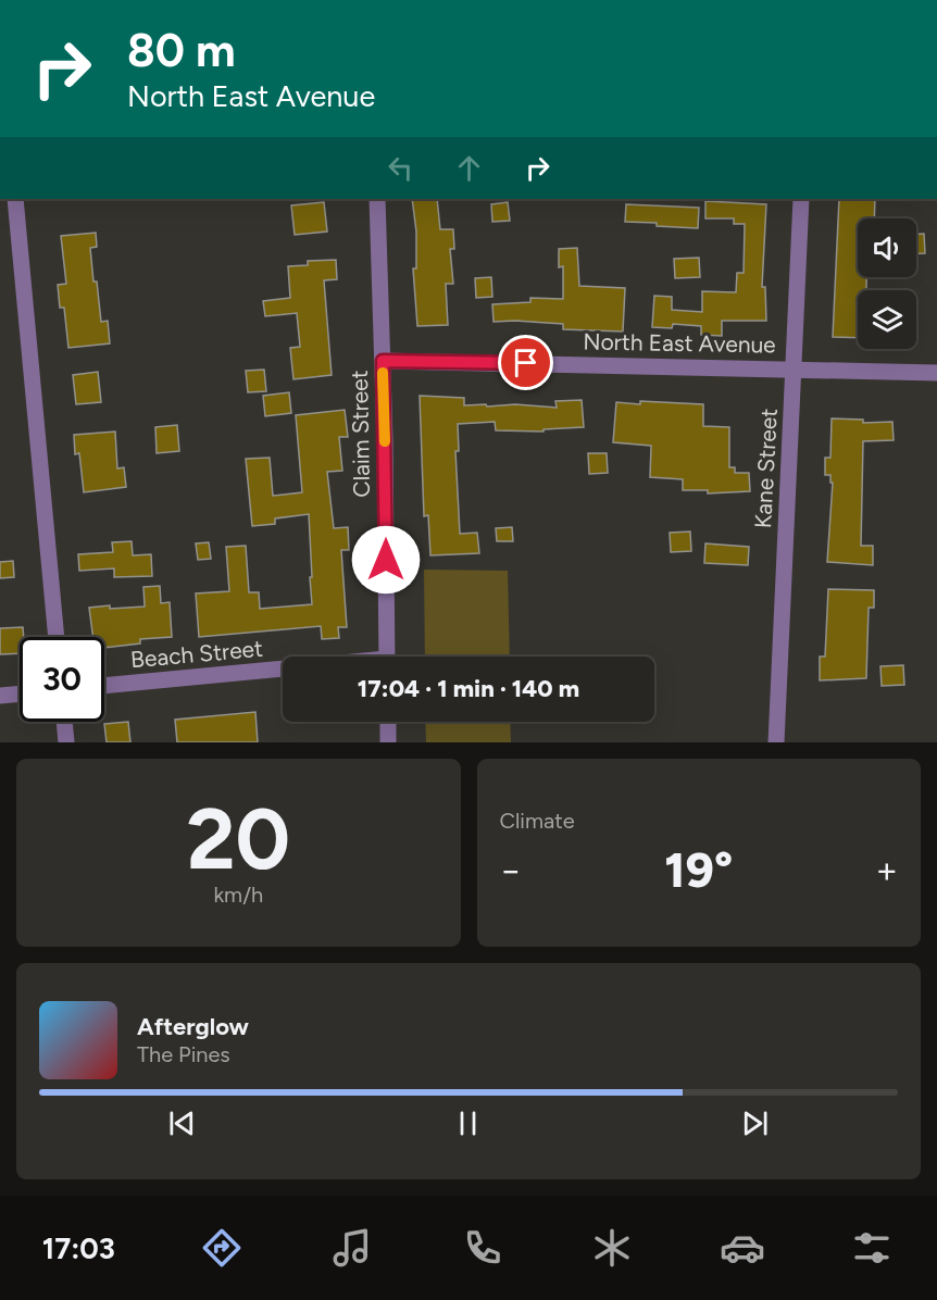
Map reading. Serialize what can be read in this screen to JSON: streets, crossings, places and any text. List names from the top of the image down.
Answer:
{
  "streets": {
    "street": [
      "North East Avenue",
      "Claim Street",
      "Kane Street",
      "Beach Street"
    ]
  },
  "crossings": [
    ["North East Avenue", "Claim Street"],
    ["North East Avenue", "Kane Street"]
  ],
  "page": {
    "turn": ["80 m", "North East Avenue"],
    "limit": "30",
    "trip": "17:04 · 1 min · 140 m",
    "tile": [
      ["20", "km/h"],
      "Climate"
    ],
    "heat": ["−", "19°", "+"],
    "song": ["Afterglow", "The Pines"],
    "tabs": "17:03"
  }
}
